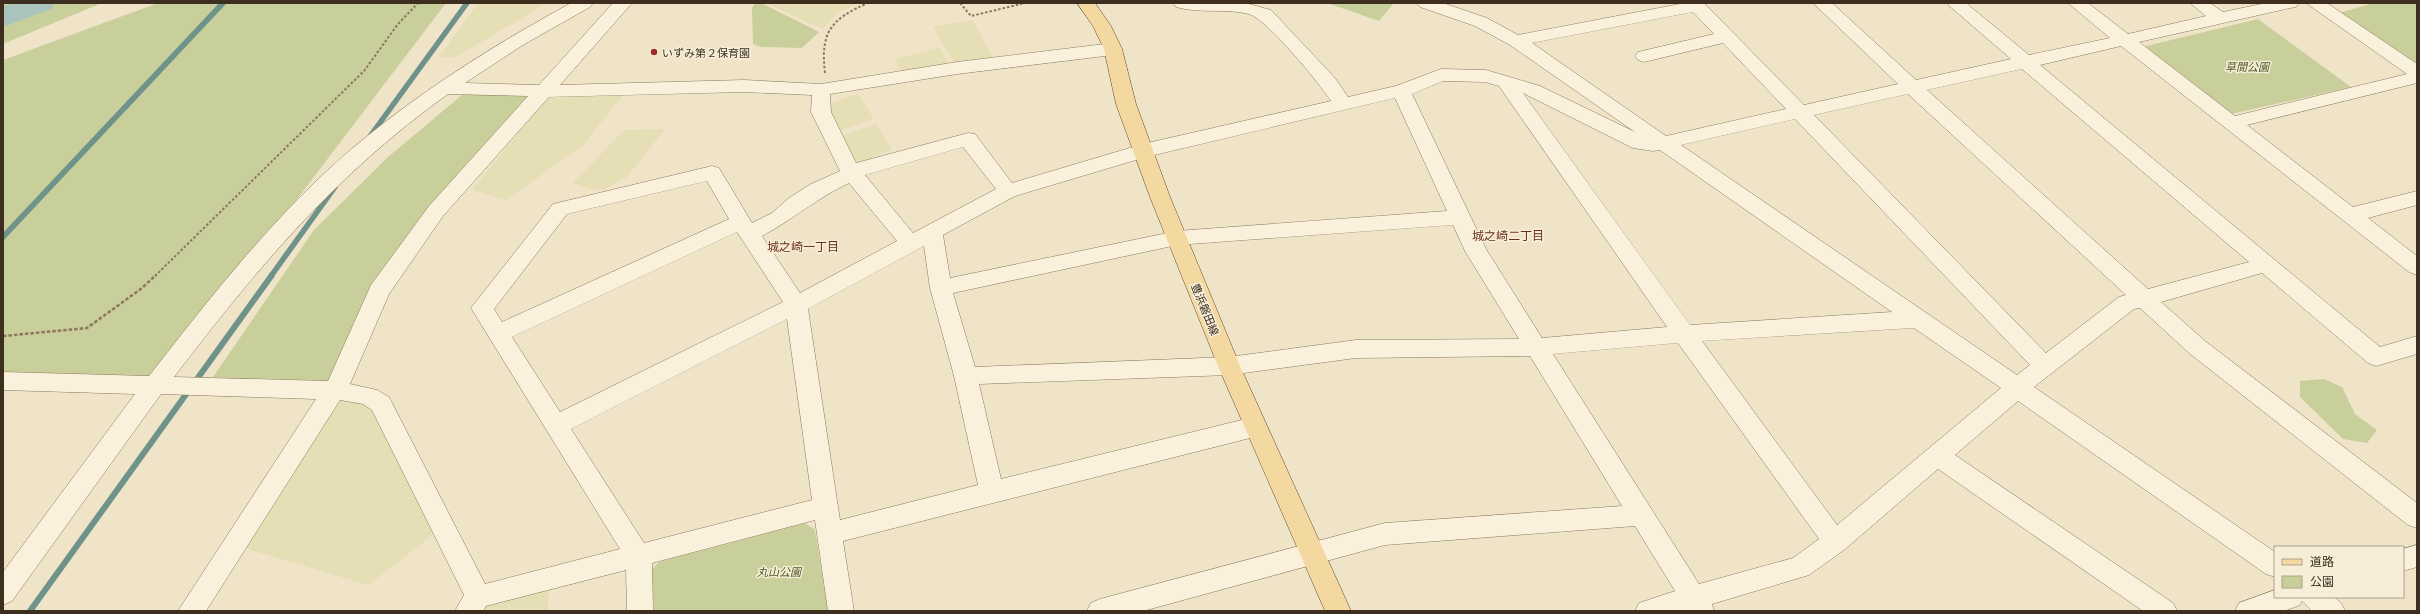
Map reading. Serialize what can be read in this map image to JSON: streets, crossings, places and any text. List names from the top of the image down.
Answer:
{
  "streets": {
    "main road": ["豊浜磐田線"]
  },
  "districts": ["城之崎二丁目", "城之崎一丁目"],
  "parks": ["草間公園", "丸山公園"],
  "places": ["いずみ第２保育園"],
  "legend": ["道路", "公園"]
}
